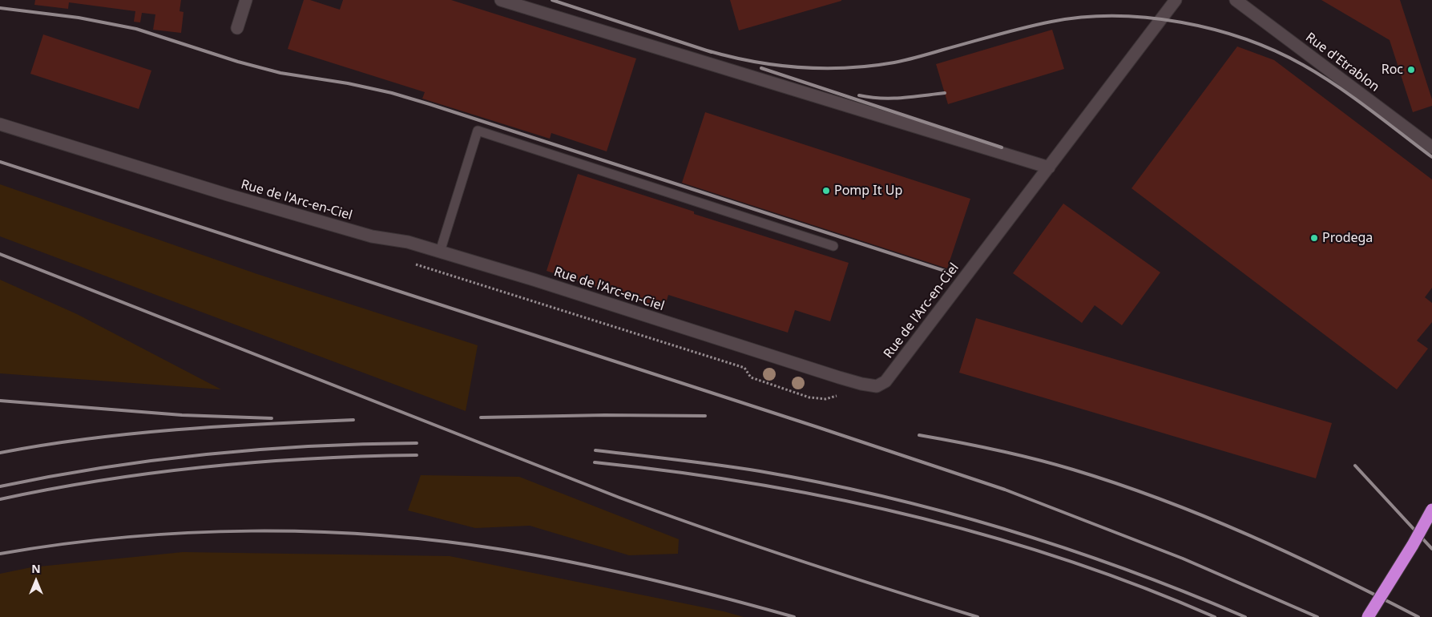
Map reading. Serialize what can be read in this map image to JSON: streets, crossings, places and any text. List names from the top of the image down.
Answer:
{
  "streets": {
    "street": ["Rue d'Etrablon", "Rue de l'Arc-en-Ciel"]
  },
  "places": ["Roc", "Pomp It Up", "Prodega"],
  "north": "top"
}
